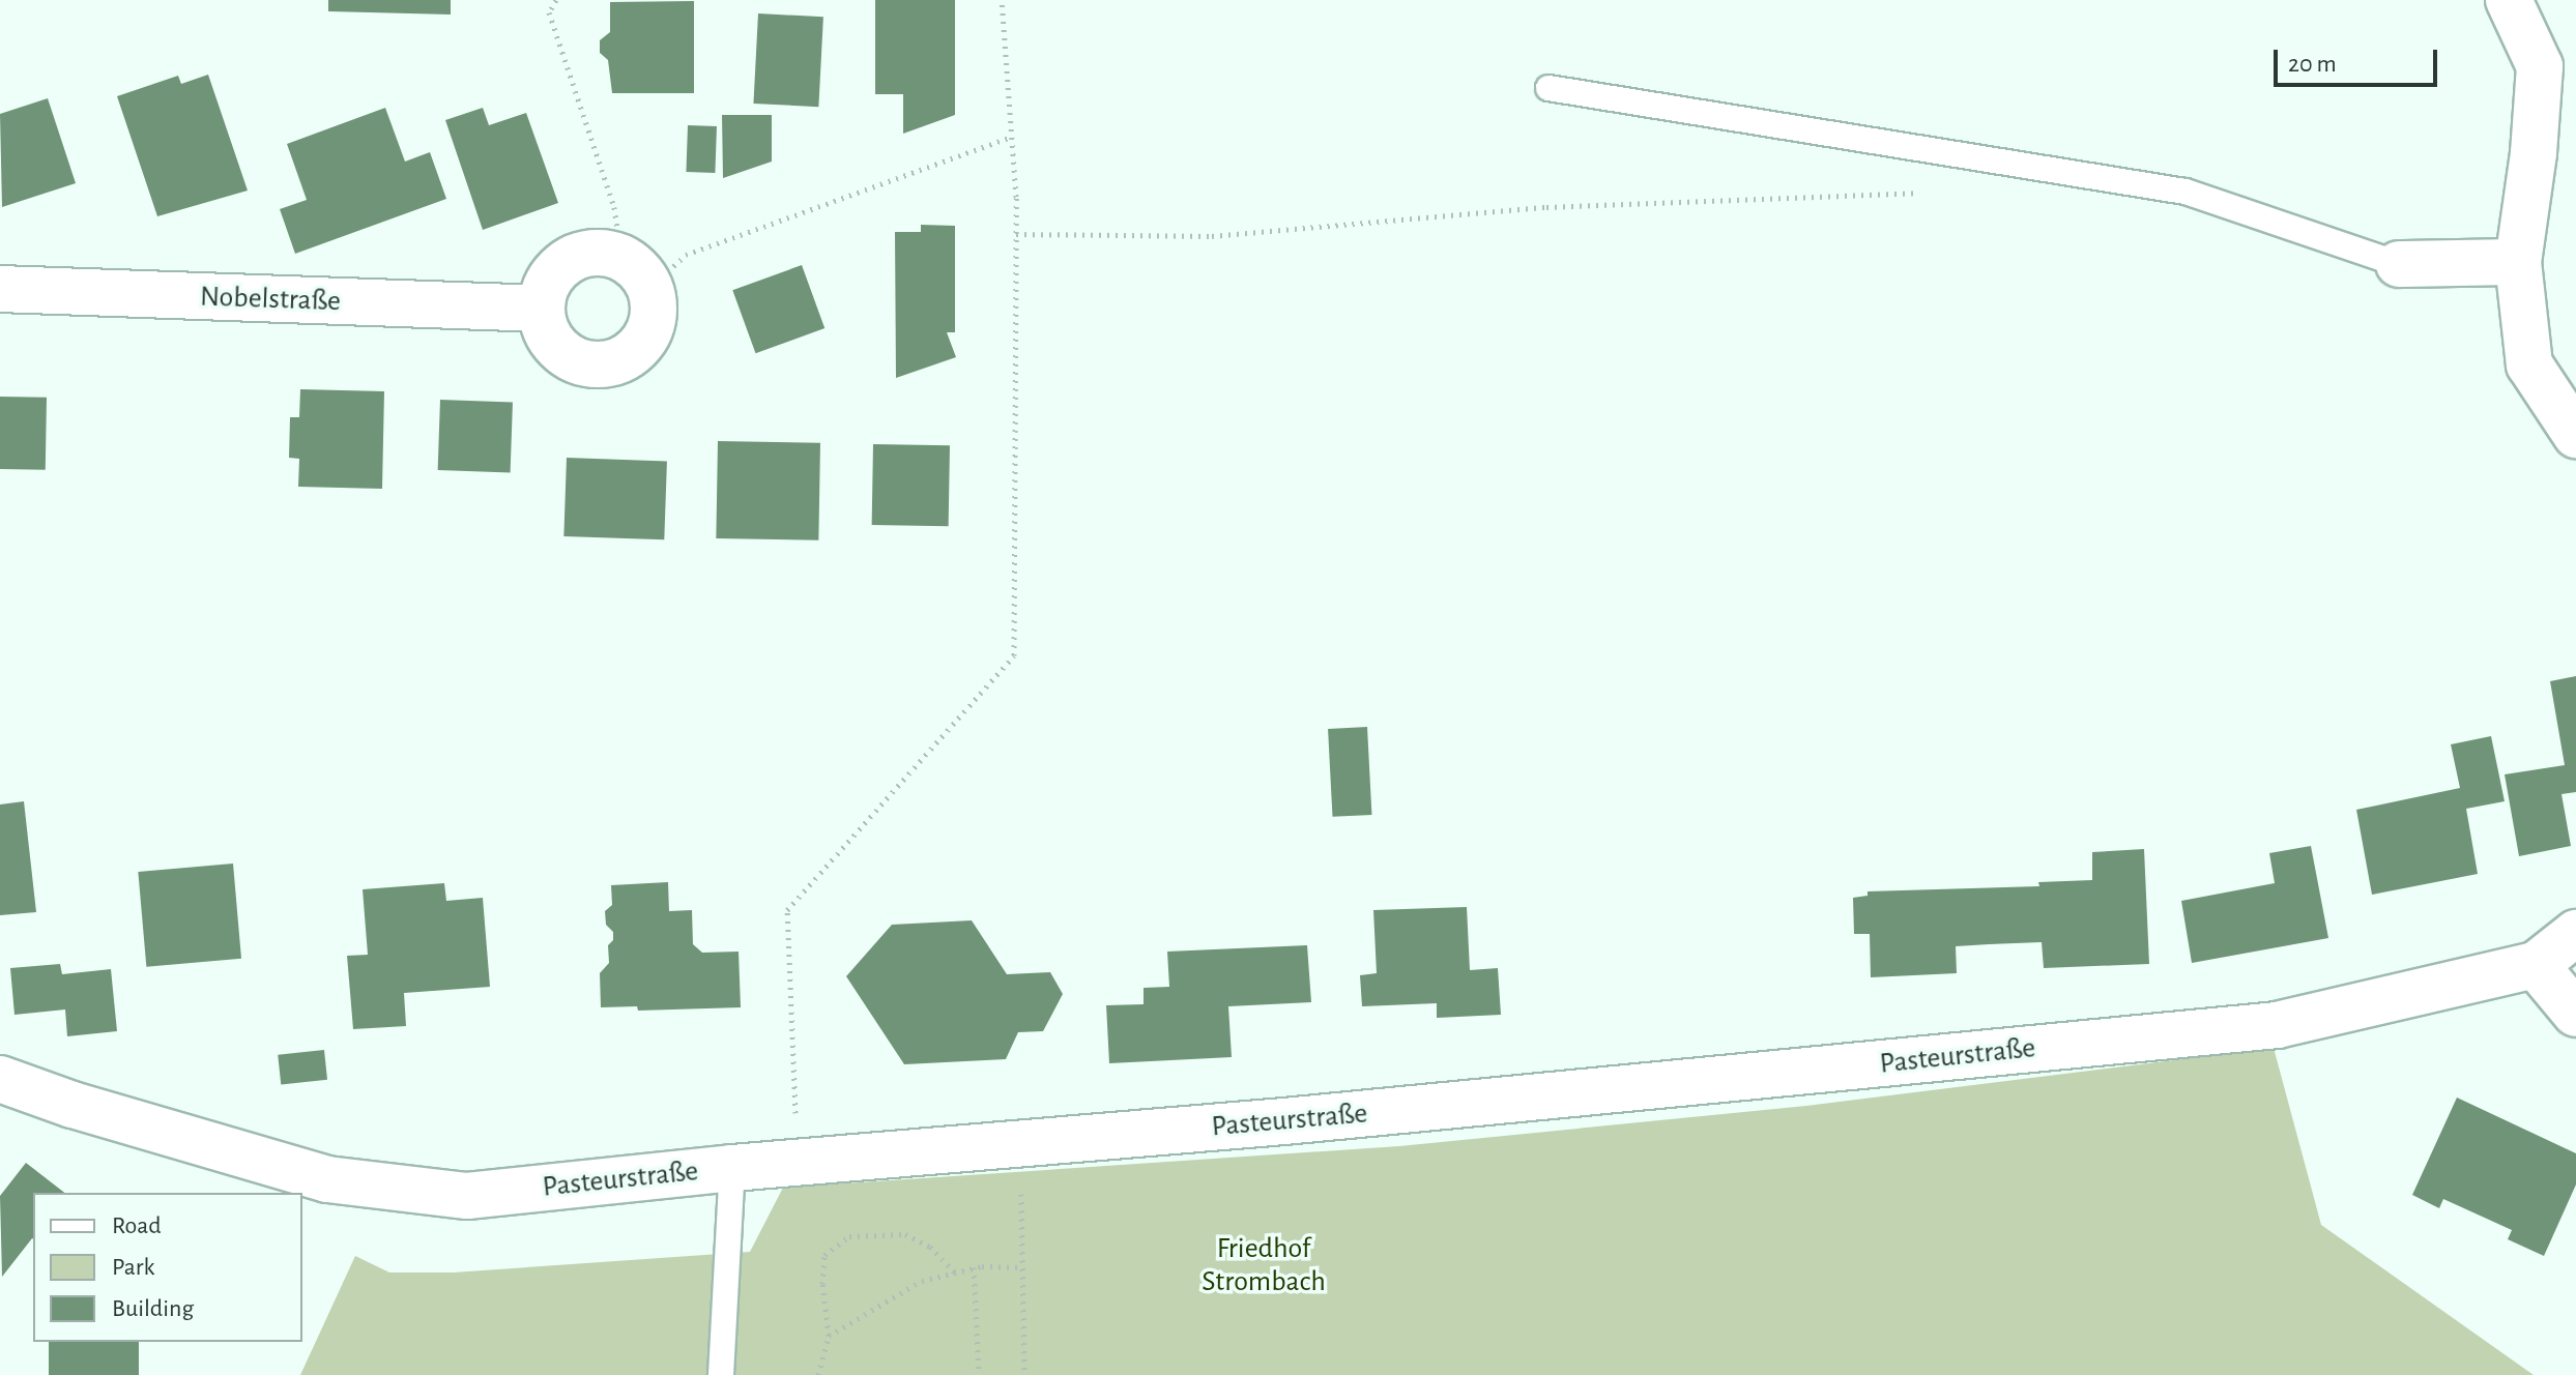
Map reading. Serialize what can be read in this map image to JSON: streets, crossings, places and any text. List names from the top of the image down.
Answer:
{
  "streets": {
    "street": ["Nobelstraße", "Pasteurstraße"]
  },
  "parks": ["Friedhof Strombach"],
  "legend": ["Road", "Park", "Building"],
  "scale_bar": "20 m"
}
